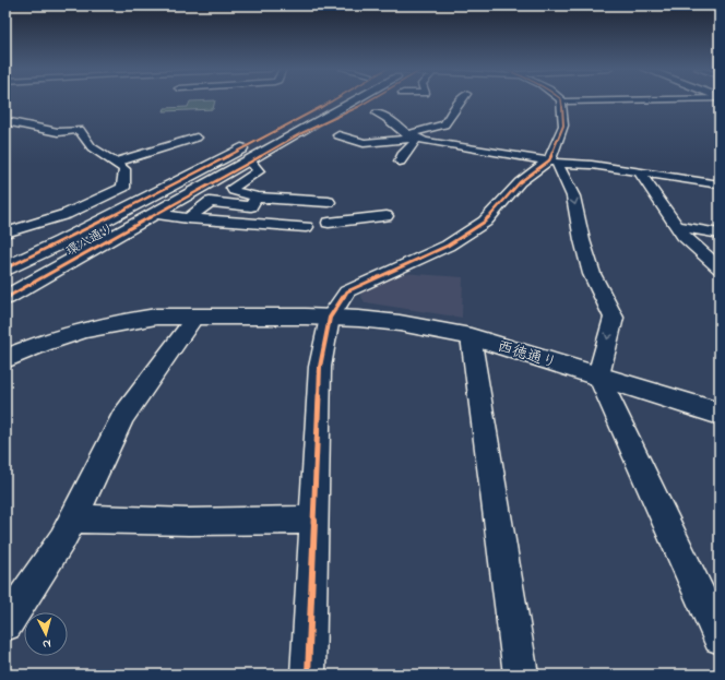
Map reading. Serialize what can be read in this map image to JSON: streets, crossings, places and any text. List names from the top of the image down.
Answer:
{
  "streets": {
    "main road": ["環八通り", "西徳通り"]
  },
  "north": "bottom"
}
